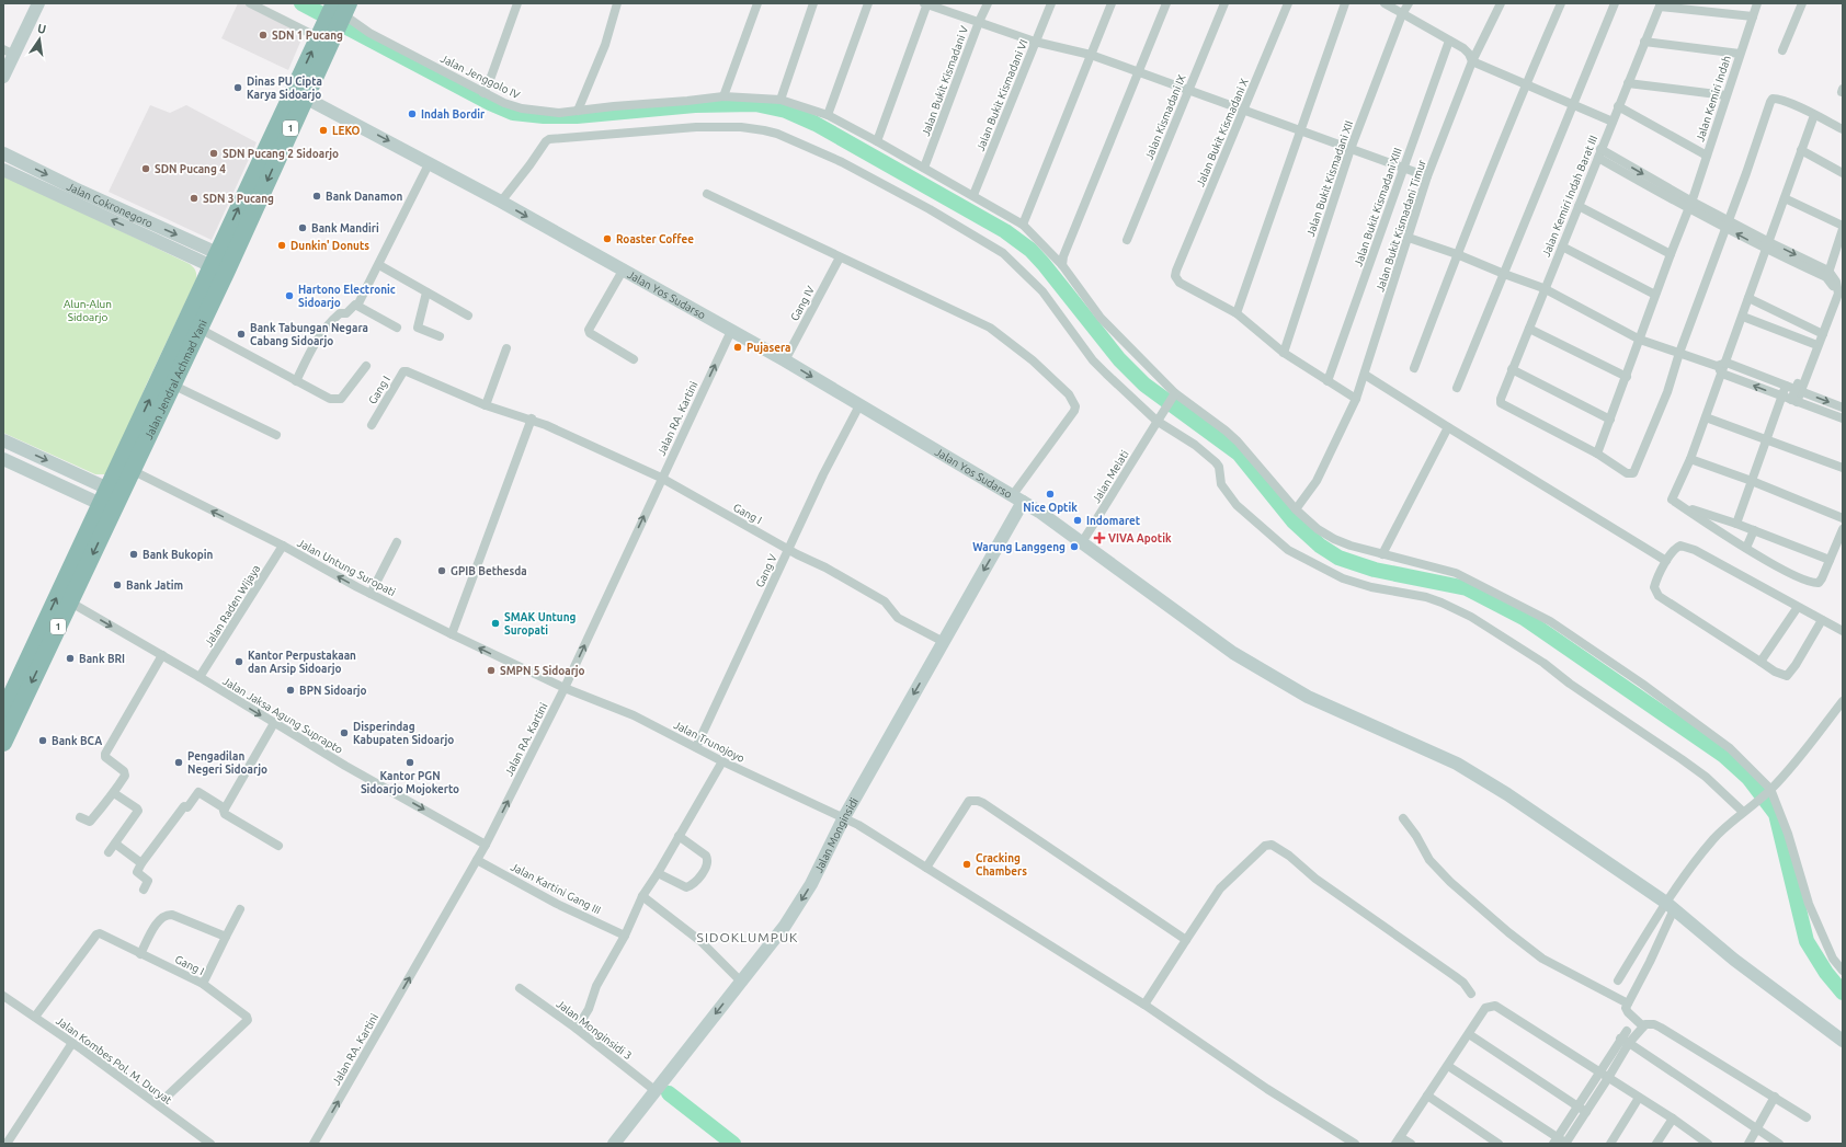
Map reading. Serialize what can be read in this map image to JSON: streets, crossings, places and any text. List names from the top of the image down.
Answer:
{
  "streets": {
    "highway": ["1", "Jalan Jendral Achmad Yani"],
    "street": [
      "Jalan Jenggolo IV",
      "Jalan Bukit Kismadani V",
      "Jalan Bukit Kismadani VI",
      "Jalan Kemiri Indah",
      "Jalan Kismadani IX",
      "Jalan Bukit Kismadani X",
      "Jalan Bukit Kismadani XII",
      "Jalan Kemiri Indah Barat III",
      "Jalan Cokronegoro",
      "Jalan Bukit Kismadani XIII",
      "Jalan Bukit Kismadani Timur",
      "Jalan Yos Sudarso",
      "Gang IV",
      "Gang I",
      "Jalan RA. Kartini",
      "Jalan Melati",
      "Jalan Untung Suropati",
      "Gang V",
      "Jalan Raden Wijaya",
      "Jalan Jaksa Agung Suprapto",
      "Jalan Trunojoyo",
      "Jalan Monginsidi",
      "Jalan Kartini Gang III",
      "Jalan Monginsidi 3",
      "Jalan Kombes Pol. M. Duryat"
    ]
  },
  "crossings": [
    ["Jalan Jenggolo IV", "Jalan Bukit Kismadani V"],
    ["Jalan Jenggolo IV", "Jalan Bukit Kismadani VI"],
    ["Jalan Jenggolo IV", "Jalan Bukit Kismadani Timur"],
    ["Jalan Jenggolo IV", "Jalan Jendral Achmad Yani"],
    ["Jalan Jenggolo IV", "Jalan Melati"],
    ["Jalan Kemiri Indah", "Jalan Kemiri Indah Barat III"],
    ["Jalan Cokronegoro", "Jalan Jendral Achmad Yani"],
    ["Jalan Yos Sudarso", "Gang IV"],
    ["Jalan Yos Sudarso", "Jalan Jendral Achmad Yani"],
    ["Jalan Yos Sudarso", "Jalan RA. Kartini"],
    ["Jalan Yos Sudarso", "Jalan Melati"],
    ["Jalan Yos Sudarso", "Gang V"],
    ["Jalan Yos Sudarso", "Jalan Monginsidi"],
    ["Jalan Jendral Achmad Yani", "Jalan Untung Suropati"],
    ["Jalan Jendral Achmad Yani", "Jalan Jaksa Agung Suprapto"],
    ["Gang I", "Jalan RA. Kartini"],
    ["Gang I", "Gang V"],
    ["Gang I", "Jalan Monginsidi"],
    ["Gang I", "Jalan Kombes Pol. M. Duryat"],
    ["Jalan RA. Kartini", "Jalan Untung Suropati"],
    ["Jalan RA. Kartini", "Jalan Jaksa Agung Suprapto"],
    ["Jalan RA. Kartini", "Jalan Trunojoyo"],
    ["Jalan RA. Kartini", "Jalan Kartini Gang III"],
    ["Jalan Untung Suropati", "Jalan Raden Wijaya"],
    ["Jalan Untung Suropati", "Jalan Trunojoyo"],
    ["Gang V", "Jalan Trunojoyo"],
    ["Jalan Raden Wijaya", "Jalan Jaksa Agung Suprapto"],
    ["Jalan Trunojoyo", "Jalan Monginsidi"],
    ["Jalan Monginsidi", "Jalan Monginsidi 3"]
  ],
  "one_way": [
    "Jalan RA. Kartini",
    "Jalan Untung Suropati",
    "Jalan Jaksa Agung Suprapto",
    "Jalan Monginsidi"
  ],
  "districts": ["SIDOKLUMPUK"],
  "parks": ["Alun-Alun Sidoarjo"],
  "places": {
    "other": [
      "SDN 1 Pucang",
      "Dinas PU Cipta Karya Sidoarjo",
      "Indah Bordir",
      "LEKO",
      "SDN Pucang 2 Sidoarjo",
      "SDN Pucang 4",
      "Bank Danamon",
      "SDN 3 Pucang",
      "Bank Mandiri",
      "Roaster Coffee",
      "Dunkin' Donuts",
      "Hartono Electronic Sidoarjo",
      "Bank Tabungan Negara Cabang Sidoarjo",
      "Pujasera",
      "Nice Optik",
      "Indomaret",
      "Warung Langgeng",
      "Bank Bukopin",
      "GPIB Bethesda",
      "Bank Jatim",
      "SMAK Untung Suropati",
      "Bank BRI",
      "Kantor Perpustakaan dan Arsip Sidoarjo",
      "SMPN 5 Sidoarjo",
      "BPN Sidoarjo",
      "Disperindag Kabupaten Sidoarjo",
      "Bank BCA",
      "Pengadilan Negeri Sidoarjo",
      "Kantor PGN Sidoarjo Mojokerto",
      "Cracking Chambers"
    ],
    "health": ["VIVA Apotik"]
  },
  "north": "top"
}
